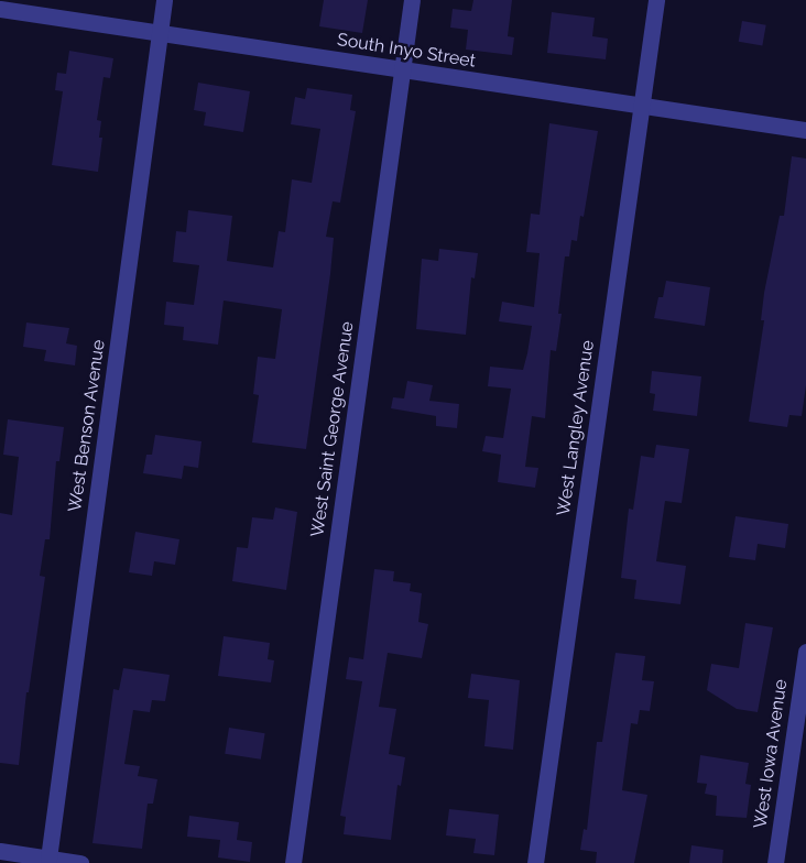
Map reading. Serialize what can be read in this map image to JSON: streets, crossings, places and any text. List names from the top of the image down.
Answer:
{
  "streets": {
    "street": [
      "South Inyo Street",
      "West Benson Avenue",
      "West Langley Avenue",
      "West Saint George Avenue",
      "West Iowa Avenue"
    ]
  },
  "crossings": [
    ["South Inyo Street", "West Benson Avenue"],
    ["South Inyo Street", "West Langley Avenue"],
    ["South Inyo Street", "West Saint George Avenue"]
  ]
}
